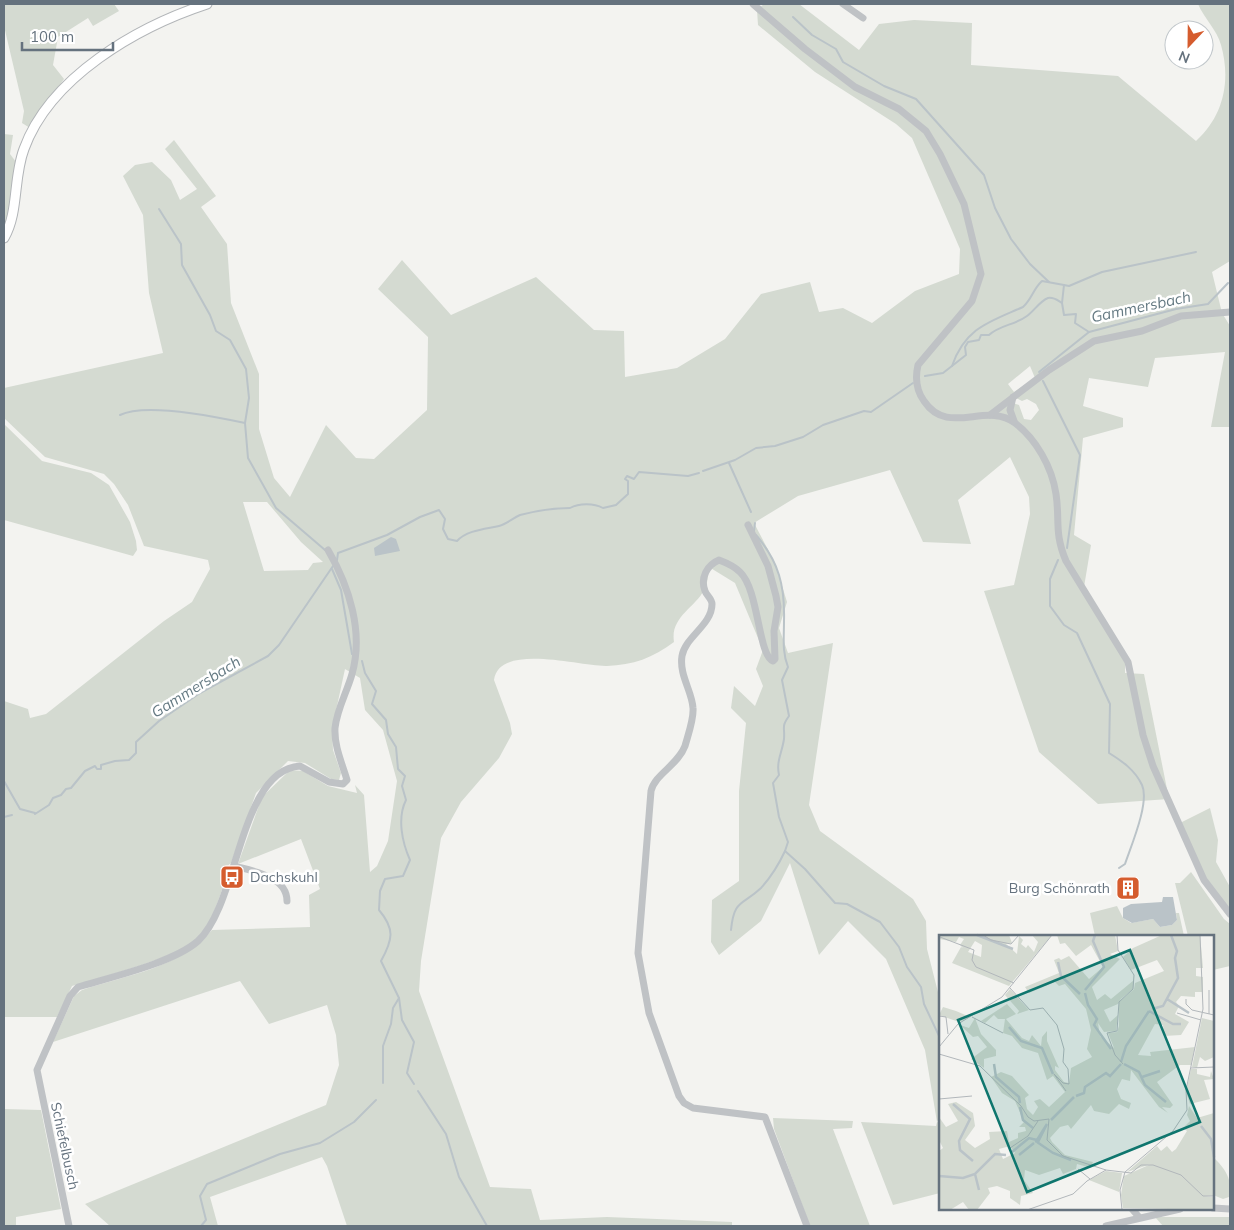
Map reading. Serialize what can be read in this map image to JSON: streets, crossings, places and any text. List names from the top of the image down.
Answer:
{
  "streets": {
    "street": ["Schiefelbusch"]
  },
  "water": ["Gammersbach"],
  "places": {
    "bus stop": ["Dachskuhl"],
    "building": ["Burg Schönrath"]
  },
  "scale_bar": "100 m",
  "north": "bottom"
}
